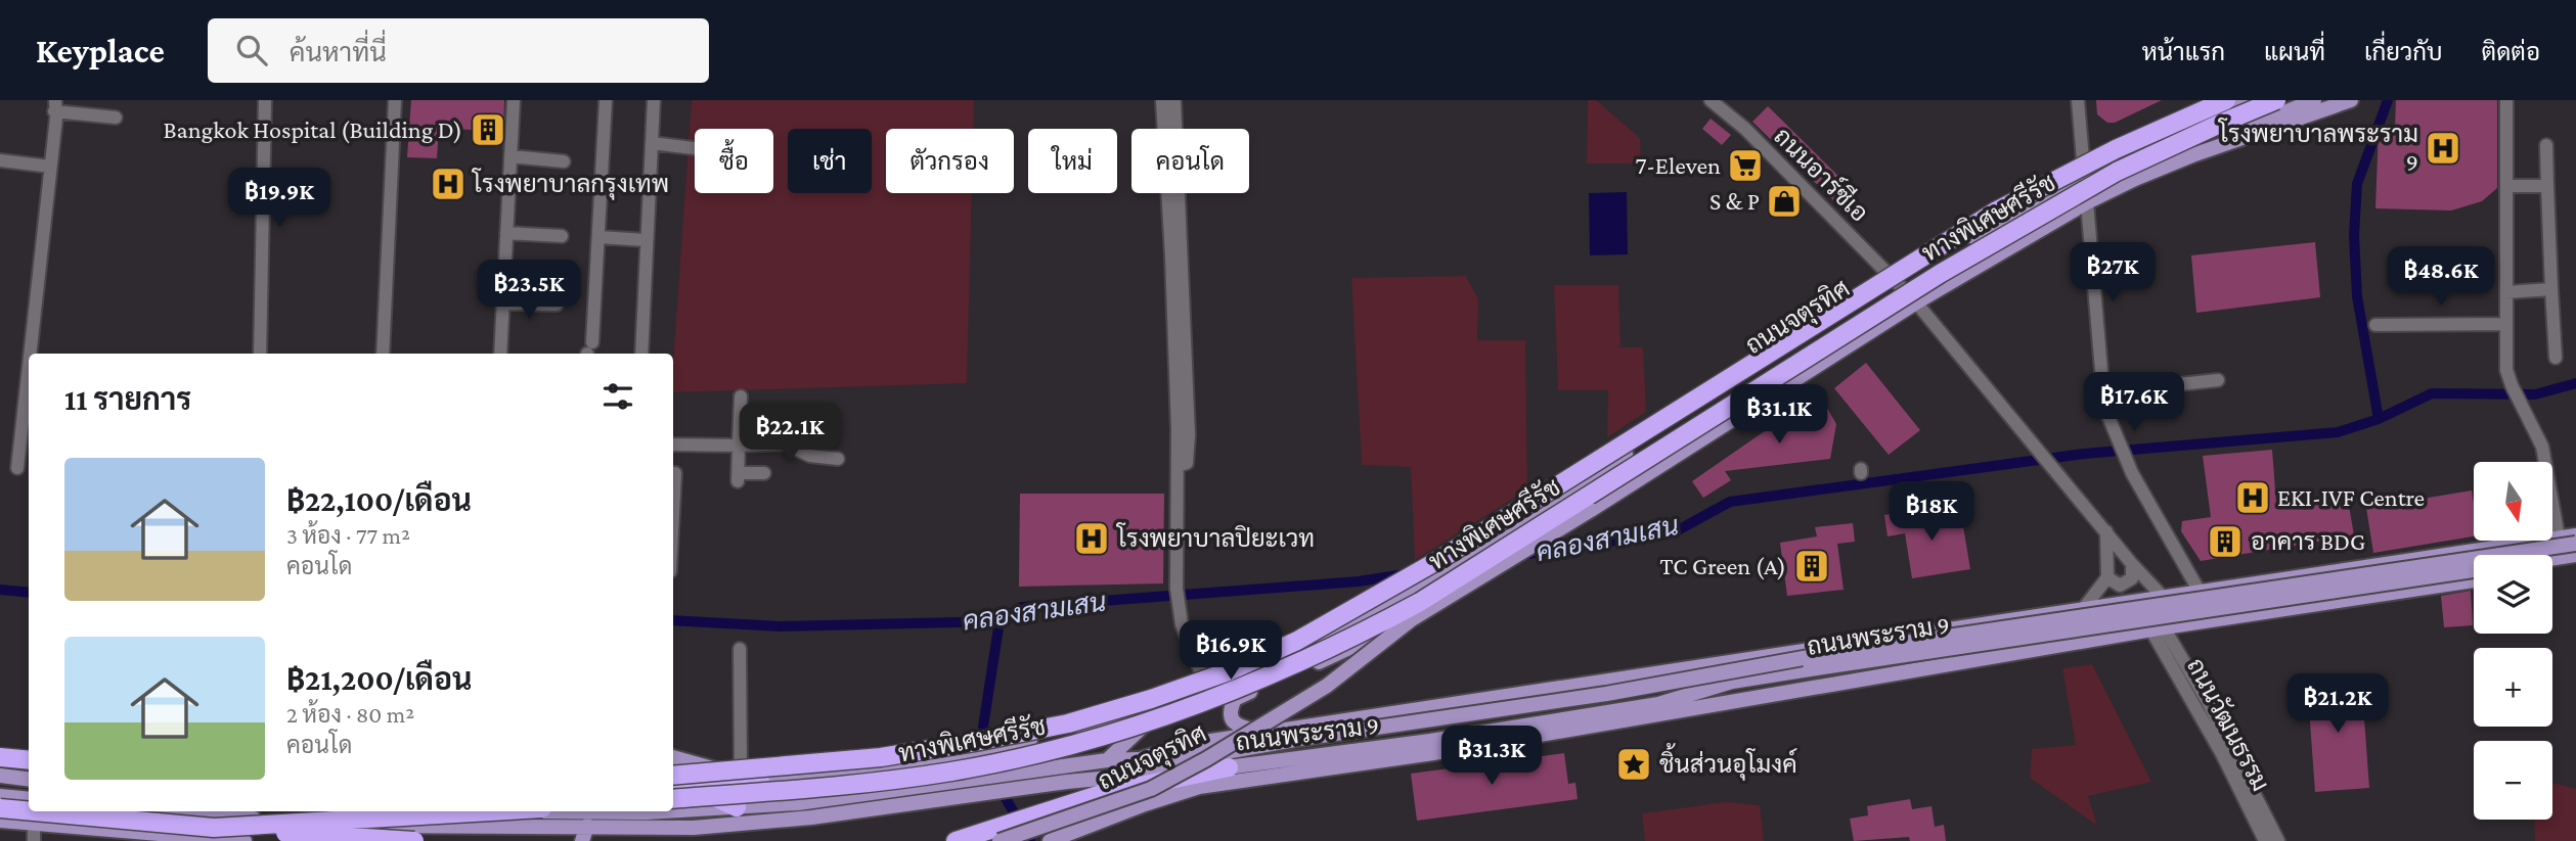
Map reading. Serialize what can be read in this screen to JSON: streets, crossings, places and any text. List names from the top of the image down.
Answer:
{
  "streets": {
    "highway": ["ทางพิเศษศรีรัช"],
    "main road": ["ถนนจตุรทิศ", "ถนนพระราม 9"],
    "street": ["ถนนอาร์ซีเอ", "ถนนวัฒนธรรม"]
  },
  "crossings": [
    ["ถนนอาร์ซีเอ", "ถนนจตุรทิศ"],
    ["ถนนอาร์ซีเอ", "ถนนพระราม 9"],
    ["ถนนพระราม 9", "ถนนวัฒนธรรม"]
  ],
  "water": ["คลองสามเสน"],
  "places": {
    "building": ["Bangkok Hospital (Building D)", "อาคาร BDG", "TC Green (A)"],
    "hospital": [
      "โรงพยาบาลพระราม 9",
      "โรงพยาบาลกรุงเทพ",
      "EKI-IVF Centre",
      "โรงพยาบาลปิยะเวท"
    ],
    "supermarket": ["7-Eleven"],
    "shop": ["S & P"],
    "place": ["ชิ้นส่วนอุโมงค์"]
  },
  "north": "bottom",
  "page": {
    "header": "Keyplace",
    "search": "ค้นหาที่นี่",
    "nav": [
      "หน้าแรก",
      "แผนที่",
      "เกี่ยวกับ",
      "ติดต่อ"
    ],
    "chip": [
      "ซื้อ",
      "เช่า",
      "ตัวกรอง",
      "ใหม่",
      "คอนโด"
    ],
    "price": [
      "฿19.9K",
      "฿27K",
      "฿48.6K",
      "฿23.5K",
      "฿17.6K",
      "฿31.1K",
      "฿22.1K",
      "฿18K",
      "฿16.9K",
      "฿21.2K",
      "฿31.3K"
    ],
    "heading": "11 รายการ",
    "list": [
      {
        "name": "฿22,100/เดือน",
        "note": "3 ห้อง · 77 m² · คอนโด"
      },
      {
        "name": "฿21,200/เดือน",
        "note": "2 ห้อง · 80 m² · คอนโด"
      }
    ],
    "map_buttons": ["+", "−"]
  }
}
